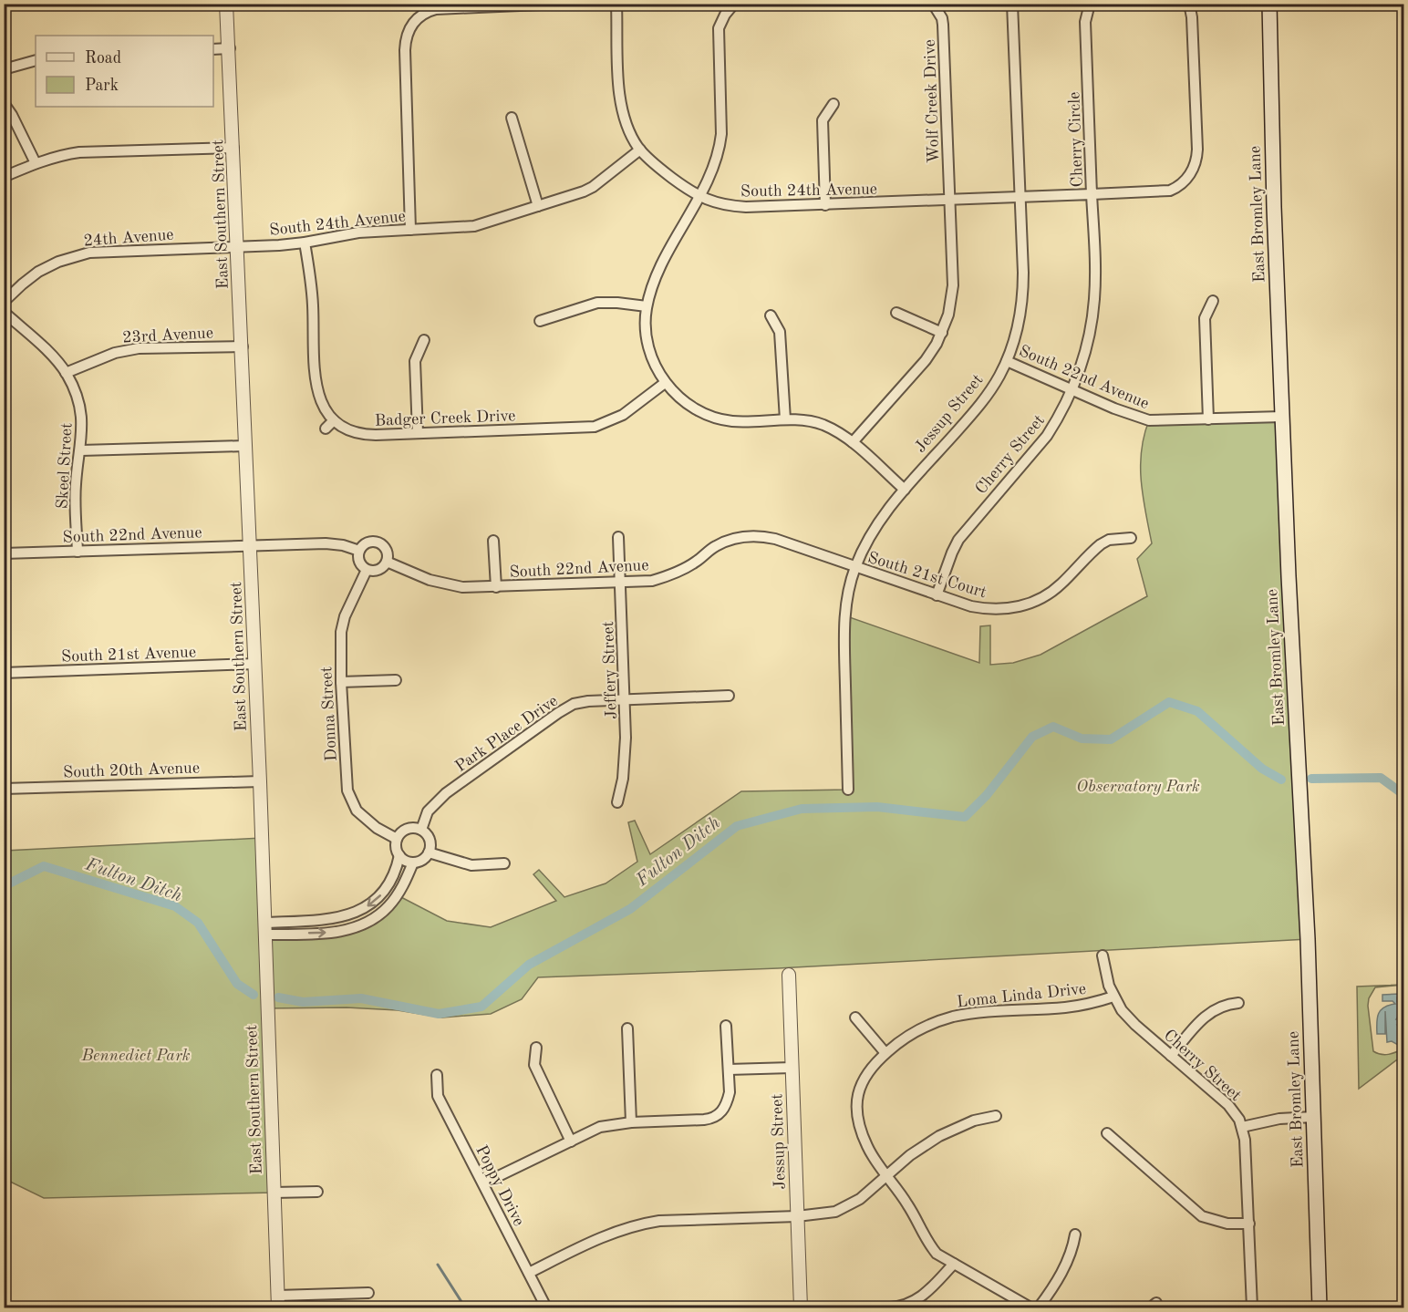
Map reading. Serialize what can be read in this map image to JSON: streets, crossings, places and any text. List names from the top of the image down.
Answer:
{
  "streets": {
    "main road": ["East Bromley Lane"],
    "street": [
      "Wolf Creek Drive",
      "Cherry Circle",
      "South 24th Avenue",
      "East Southern Street",
      "24th Avenue",
      "23rd Avenue",
      "South 22nd Avenue",
      "Jessup Street",
      "Badger Creek Drive",
      "Cherry Street",
      "Skeel Street",
      "South 21st Court",
      "South 21st Avenue",
      "Jeffery Street",
      "Donna Street",
      "Park Place Drive",
      "South 20th Avenue",
      "Loma Linda Drive",
      "Poppy Drive"
    ]
  },
  "crossings": [
    ["Wolf Creek Drive", "South 24th Avenue"],
    ["Cherry Circle", "South 24th Avenue"],
    ["Cherry Circle", "Cherry Street"],
    ["South 24th Avenue", "East Southern Street"],
    ["South 24th Avenue", "24th Avenue"],
    ["South 24th Avenue", "Jessup Street"],
    ["South 24th Avenue", "Cherry Street"],
    ["East Southern Street", "24th Avenue"],
    ["East Southern Street", "23rd Avenue"],
    ["East Southern Street", "South 22nd Avenue"],
    ["East Southern Street", "South 21st Avenue"],
    ["East Southern Street", "South 20th Avenue"],
    ["East Bromley Lane", "South 22nd Avenue"],
    ["23rd Avenue", "Skeel Street"],
    ["South 22nd Avenue", "Jessup Street"],
    ["South 22nd Avenue", "Cherry Street"],
    ["South 22nd Avenue", "Skeel Street"],
    ["South 22nd Avenue", "South 21st Court"],
    ["South 22nd Avenue", "Jeffery Street"],
    ["South 22nd Avenue", "Donna Street"],
    ["Jessup Street", "South 21st Court"],
    ["Cherry Street", "South 21st Court"],
    ["Cherry Street", "Loma Linda Drive"],
    ["Jeffery Street", "Park Place Drive"],
    ["Donna Street", "Park Place Drive"]
  ],
  "water": ["Fulton Ditch"],
  "parks": ["Observatory Park", "Bennedict Park"],
  "legend": ["Road", "Park"]
}
